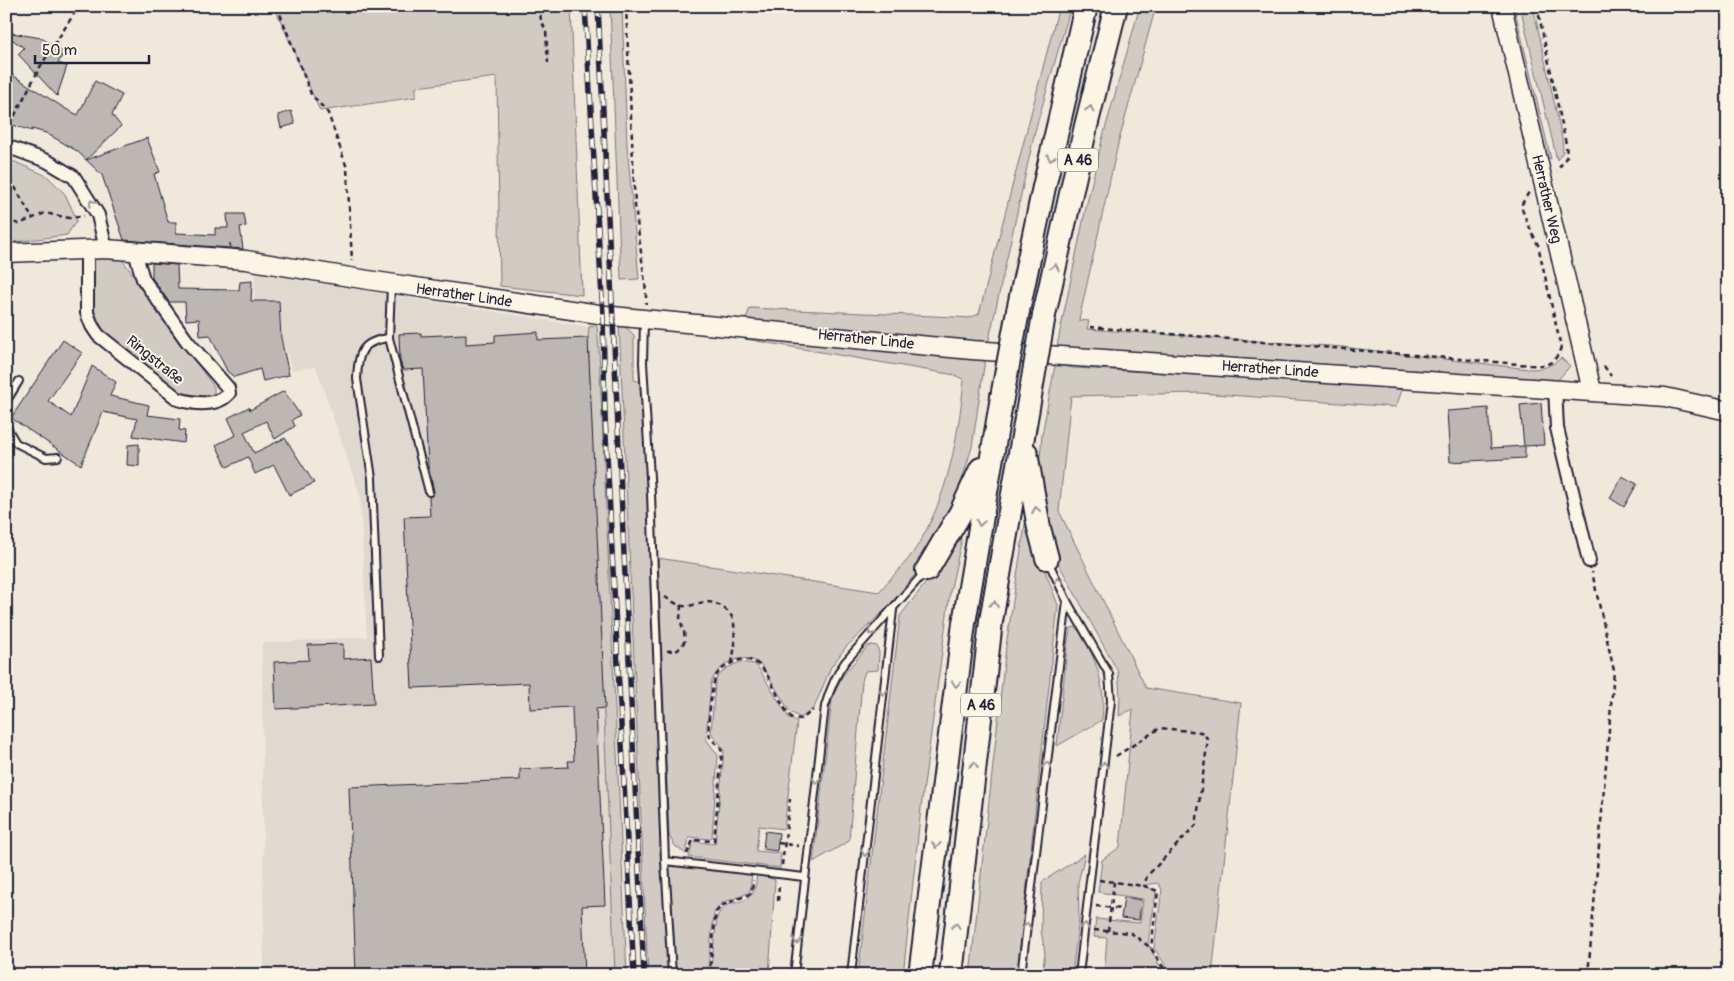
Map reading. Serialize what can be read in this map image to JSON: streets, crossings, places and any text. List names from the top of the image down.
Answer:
{
  "streets": {
    "highway": ["A 46"],
    "street": ["Herrather Weg", "Herrather Linde", "Ringstraße"]
  },
  "crossings": [
    ["Herrather Weg", "Herrather Linde"],
    ["Herrather Linde", "Ringstraße"]
  ],
  "scale_bar": "50 m"
}
